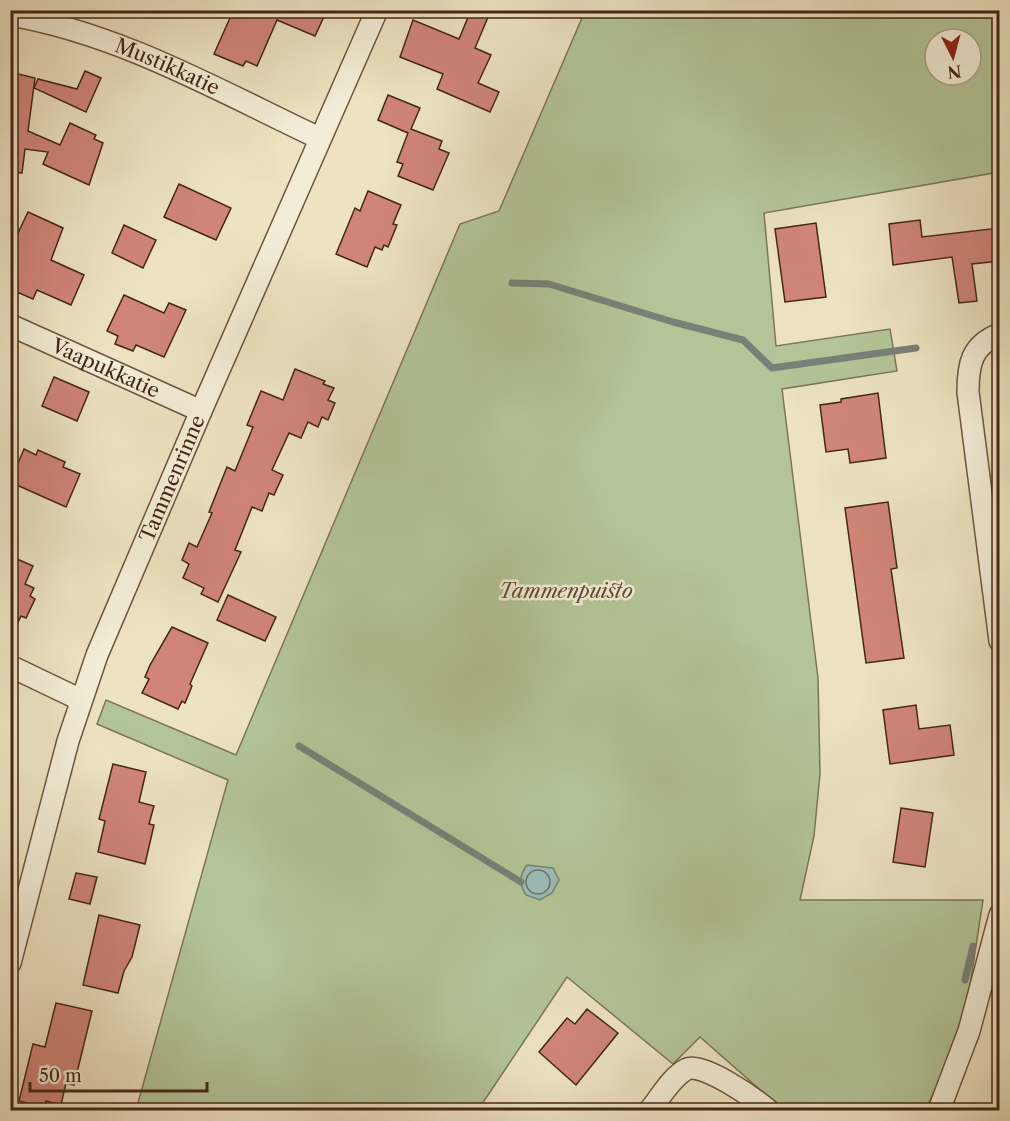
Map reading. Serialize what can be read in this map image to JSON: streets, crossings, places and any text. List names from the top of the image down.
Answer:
{
  "streets": {
    "street": ["Mustikkatie", "Vaapukkatie", "Tammenrinne"]
  },
  "crossings": [
    ["Mustikkatie", "Tammenrinne"],
    ["Vaapukkatie", "Tammenrinne"]
  ],
  "parks": ["Tammenpuisto"],
  "scale_bar": "50 m",
  "north": "bottom"
}
